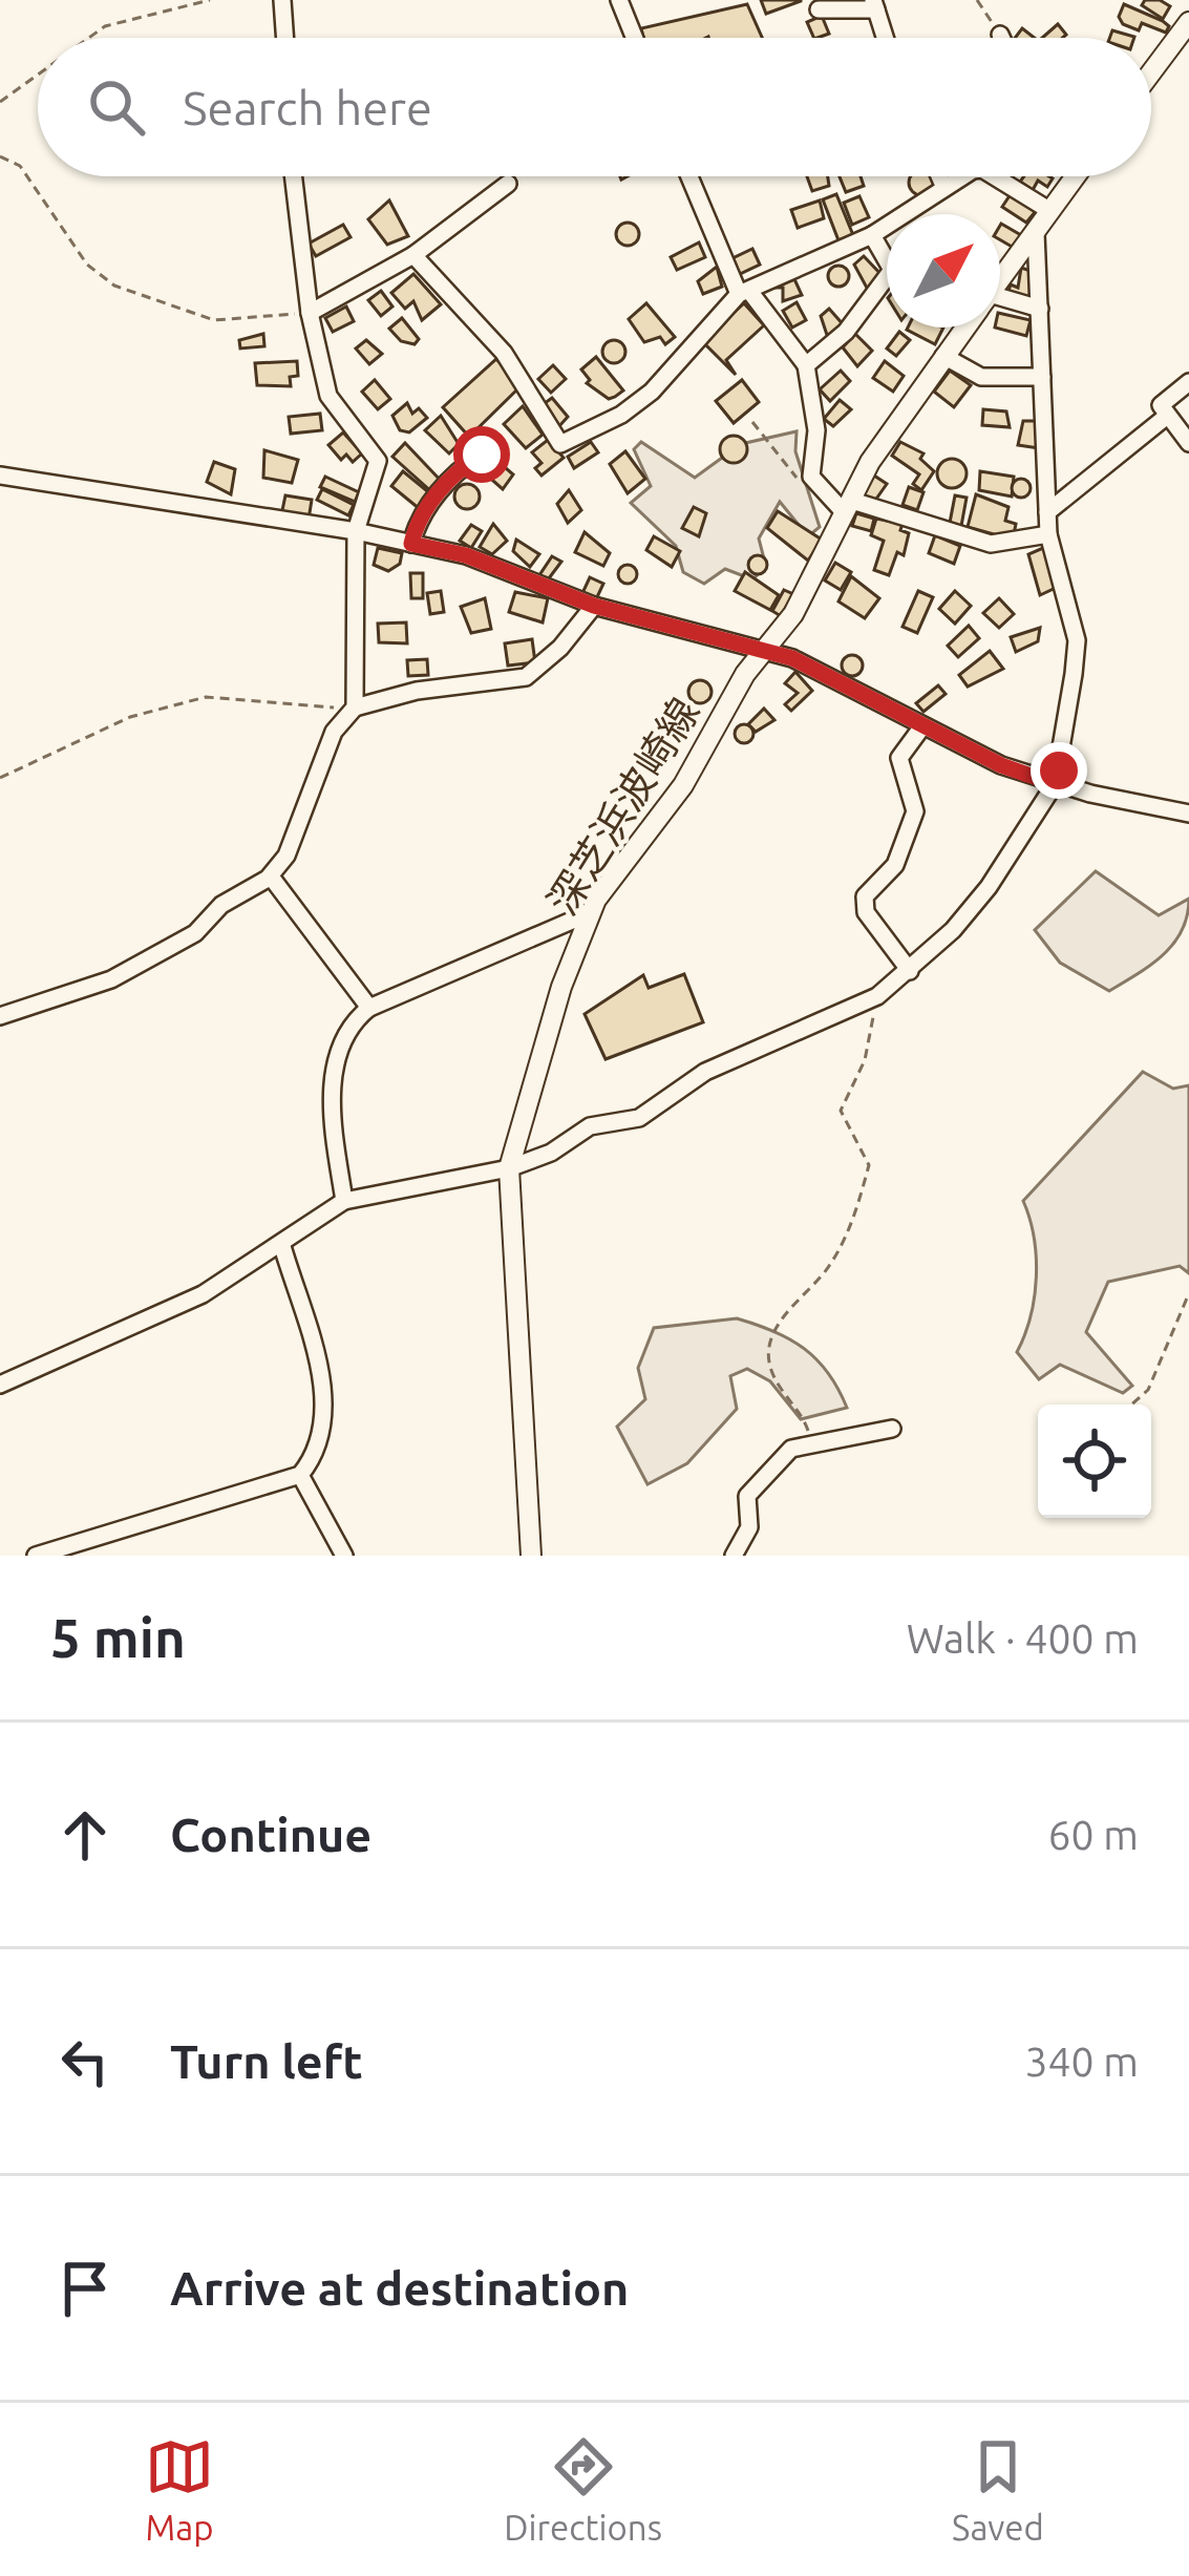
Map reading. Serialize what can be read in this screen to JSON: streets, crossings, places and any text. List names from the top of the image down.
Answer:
{
  "streets": {
    "main road": ["深芝浜波崎線"]
  },
  "north": "top right",
  "page": {
    "search": "Search here",
    "heading": ["5 min", "Walk · 400 m"],
    "list": [
      ["Continue", "60 m"],
      ["Turn left", "340 m"],
      "Arrive at destination"
    ],
    "nav": ["Map", "Directions", "Saved"]
  }
}
